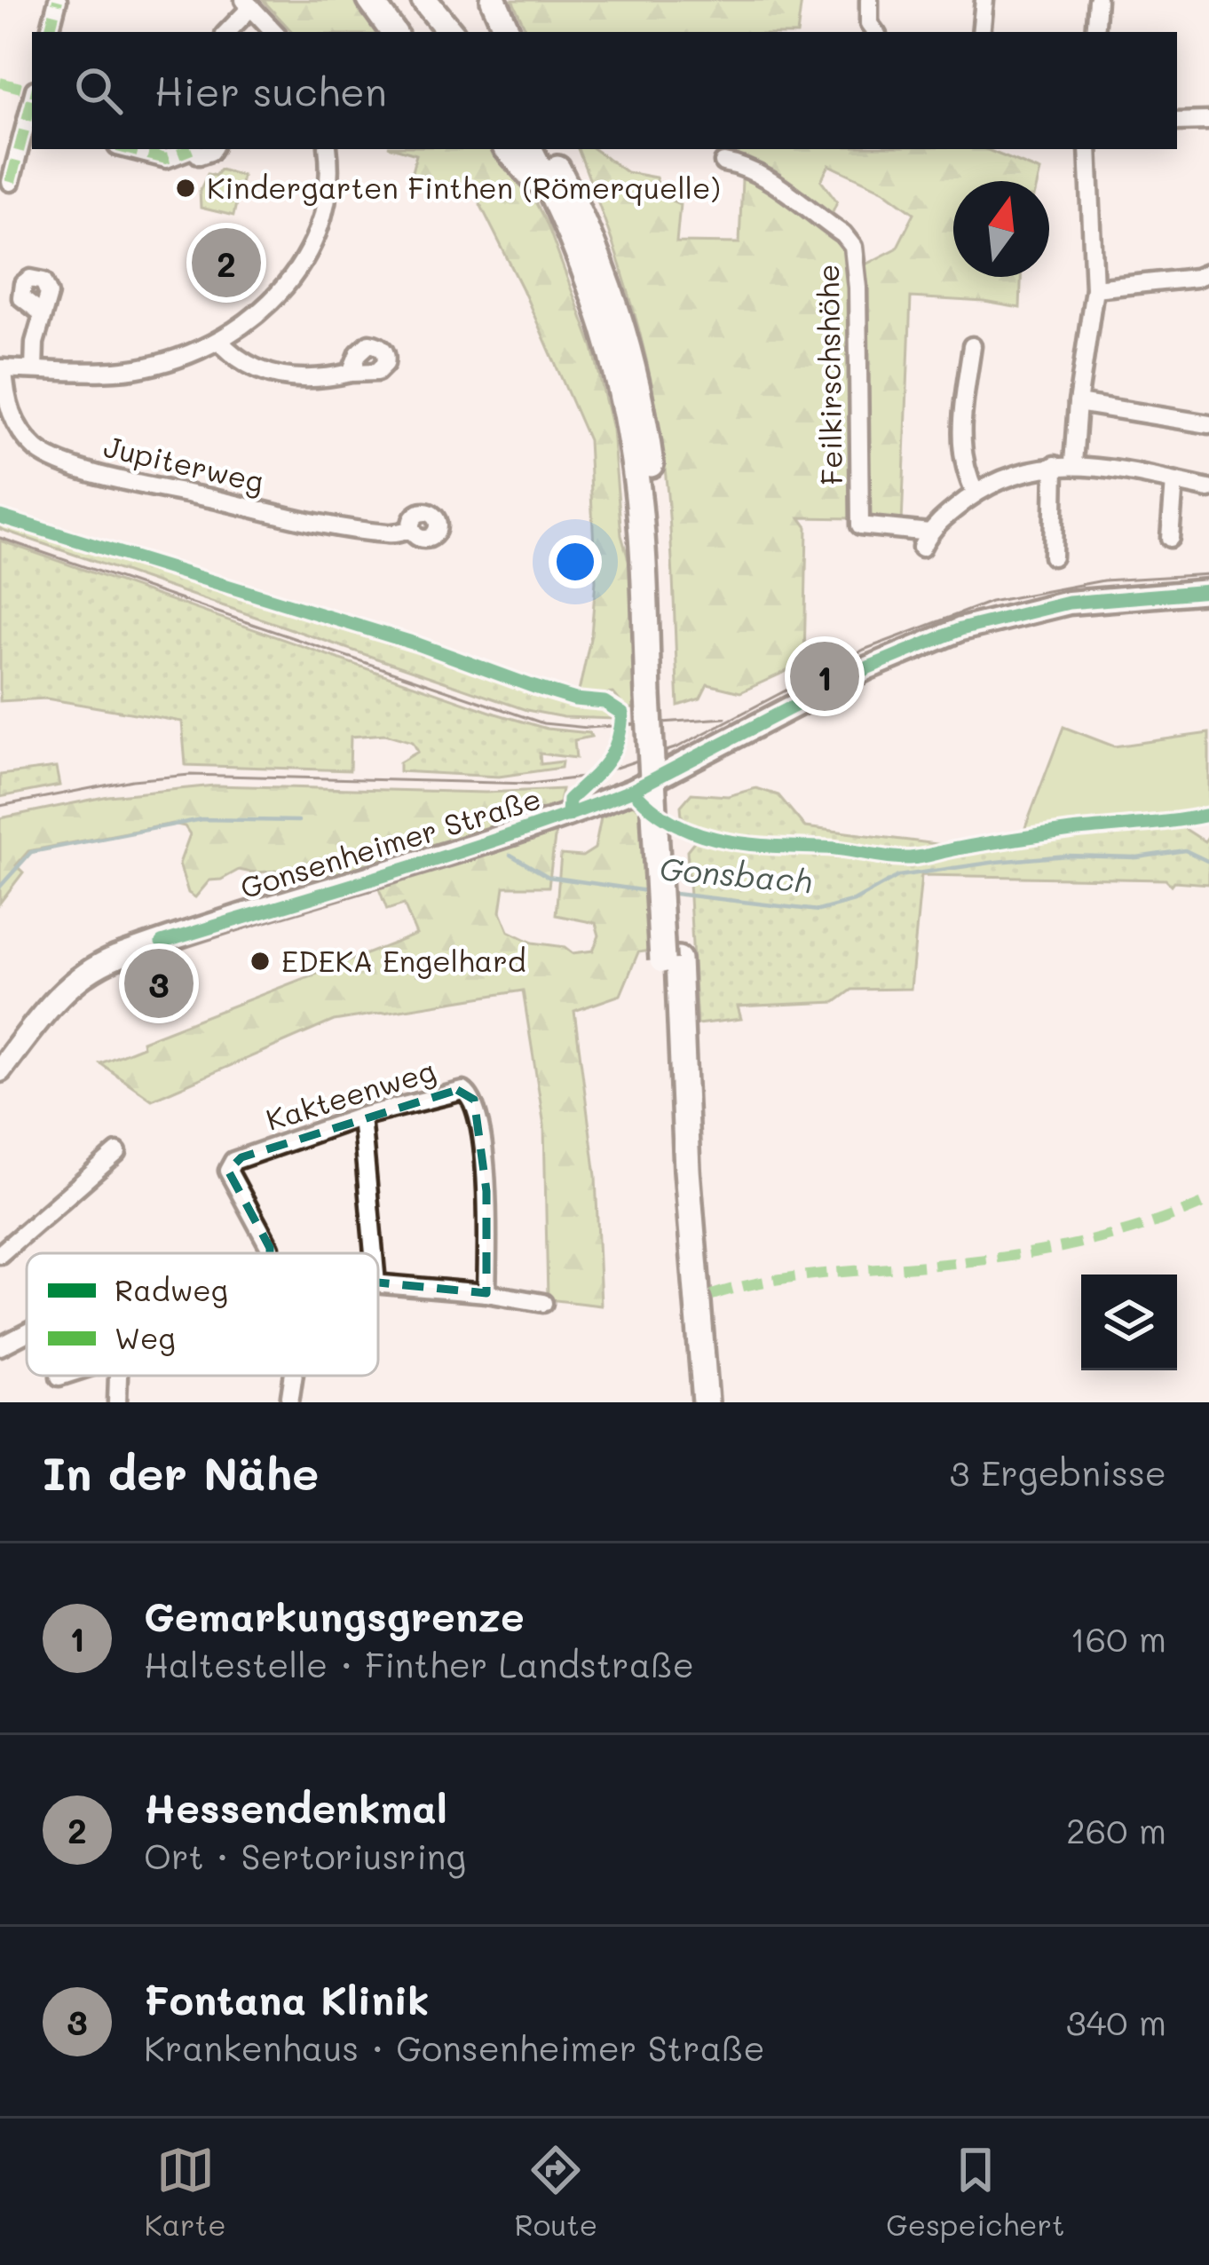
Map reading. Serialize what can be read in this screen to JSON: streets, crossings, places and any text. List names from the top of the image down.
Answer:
{
  "streets": {
    "main road": ["Gonsenheimer Straße"],
    "street": ["Feilkirschshöhe", "Jupiterweg", "Kakteenweg"]
  },
  "water": ["Gonsbach"],
  "places": ["Kindergarten Finthen (Römerquelle)", "EDEKA Engelhard"],
  "legend": ["Radweg", "Weg"],
  "north": "top",
  "page": {
    "search": "Hier suchen",
    "pins": ["2", "1", "3"],
    "heading": ["In der Nähe", "3 Ergebnisse"],
    "list": [
      {
        "mark": "1",
        "name": "Gemarkungsgrenze",
        "note": "Haltestelle · Finther Landstraße",
        "value": "160 m"
      },
      {
        "mark": "2",
        "name": "Hessendenkmal",
        "note": "Ort · Sertoriusring",
        "value": "260 m"
      },
      {
        "mark": "3",
        "name": "Fontana Klinik",
        "note": "Krankenhaus · Gonsenheimer Straße",
        "value": "340 m"
      }
    ],
    "nav": ["Karte", "Route", "Gespeichert"]
  }
}
